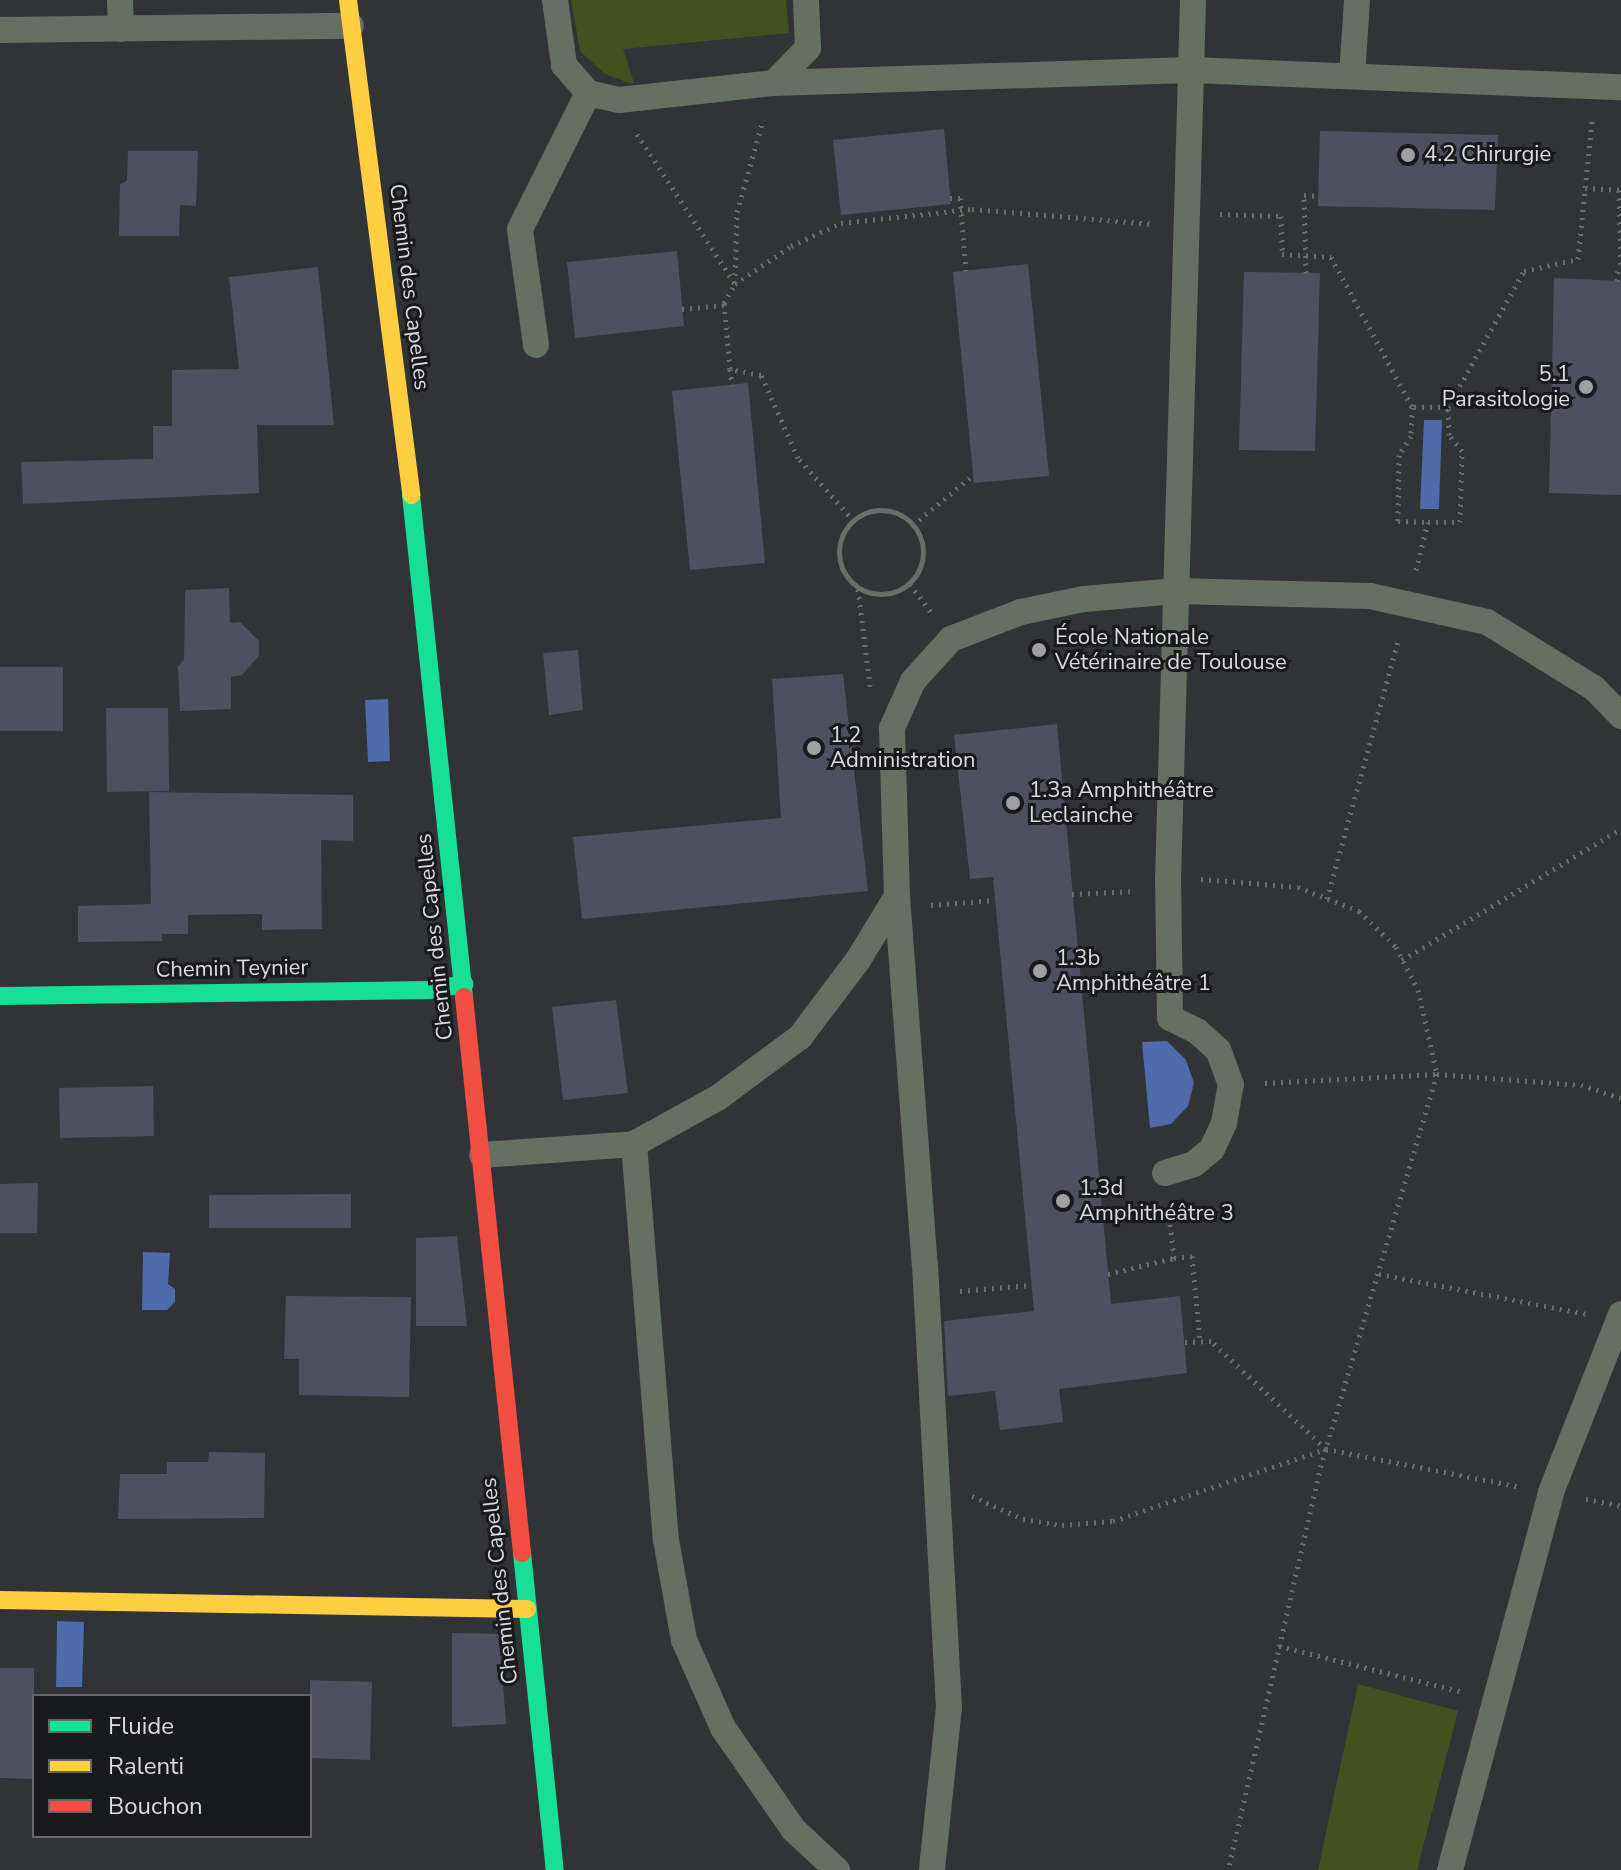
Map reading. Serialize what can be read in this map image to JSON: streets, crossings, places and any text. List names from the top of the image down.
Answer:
{
  "streets": {
    "street": ["Chemin des Capelles", "Chemin Teynier"]
  },
  "crossings": [
    ["Chemin des Capelles", "Chemin Teynier"]
  ],
  "places": [
    "4.2 Chirurgie",
    "5.1 Parasitologie",
    "École Nationale Vétérinaire de Toulouse",
    "1.2 Administration",
    "1.3a Amphithéâtre Leclainche",
    "1.3b Amphithéâtre 1",
    "1.3d Amphithéâtre 3"
  ],
  "legend": ["Fluide", "Ralenti", "Bouchon"]
}
